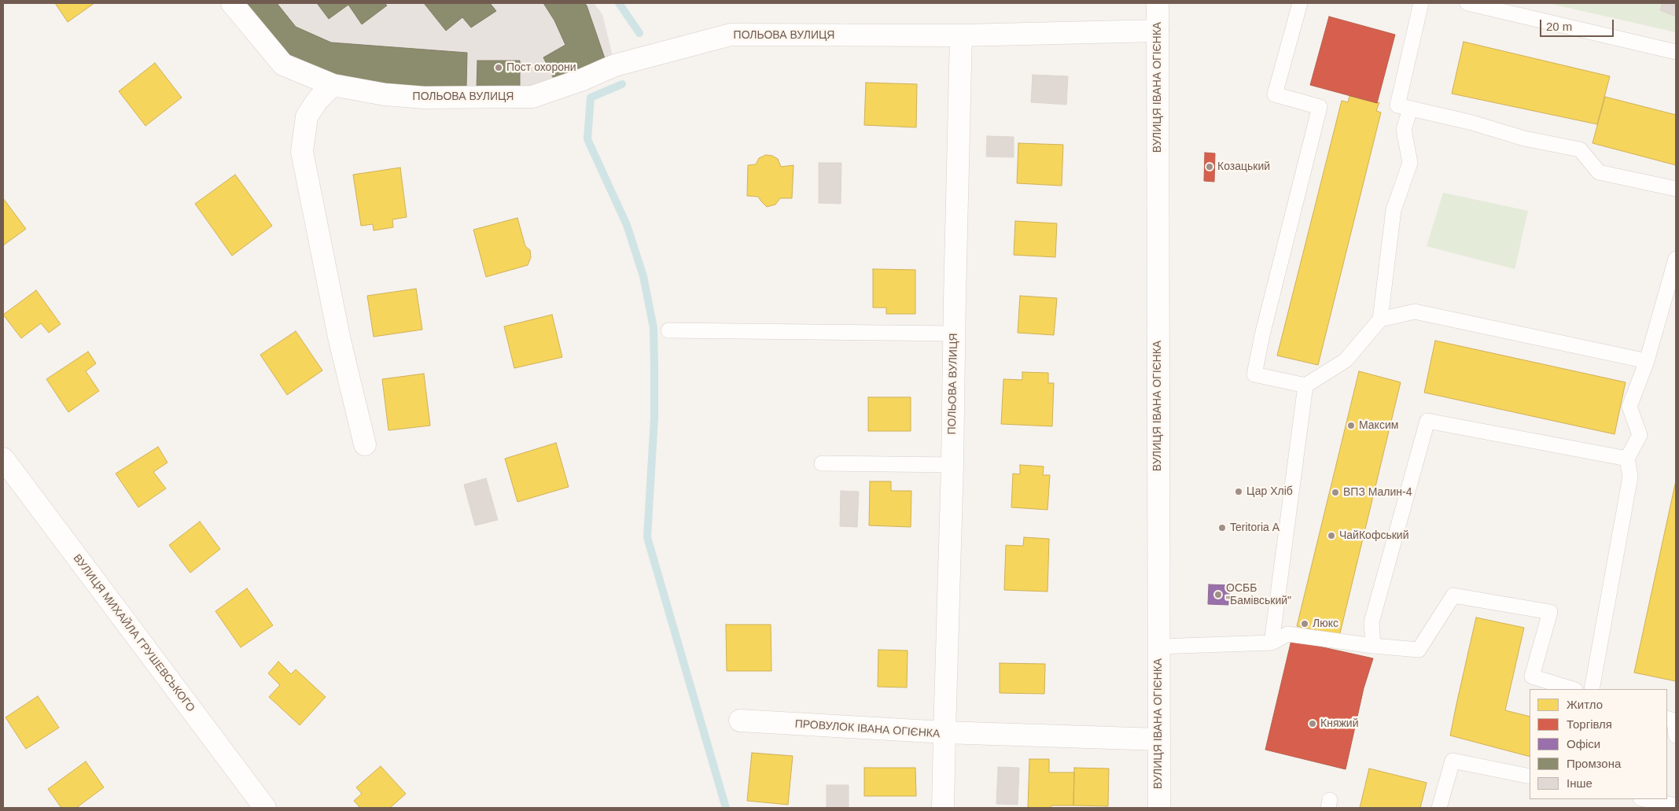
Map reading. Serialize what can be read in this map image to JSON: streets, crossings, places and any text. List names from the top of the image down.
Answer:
{
  "streets": {
    "street": [
      "ПОЛЬОВА ВУЛИЦЯ",
      "ВУЛИЦЯ ІВАНА ОГІЄНКА",
      "ВУЛИЦЯ МИХАЙЛА ГРУШЕВСЬКОГО",
      "ПРОВУЛОК ІВАНА ОГІЄНКА"
    ]
  },
  "crossings": [
    ["ПОЛЬОВА ВУЛИЦЯ", "ВУЛИЦЯ ІВАНА ОГІЄНКА"],
    ["ПОЛЬОВА ВУЛИЦЯ", "ПРОВУЛОК ІВАНА ОГІЄНКА"]
  ],
  "places": [
    "Пост охорони",
    "Козацький",
    "Максим",
    "Цар Хліб",
    "ВПЗ Малин-4",
    "Teritoria A",
    "ЧайКофський",
    "ОСББ \"Бамівський\"",
    "Люкс",
    "Княжий"
  ],
  "legend": [
    "Житло",
    "Торгівля",
    "Офіси",
    "Промзона",
    "Інше"
  ],
  "scale_bar": "20 m"
}
